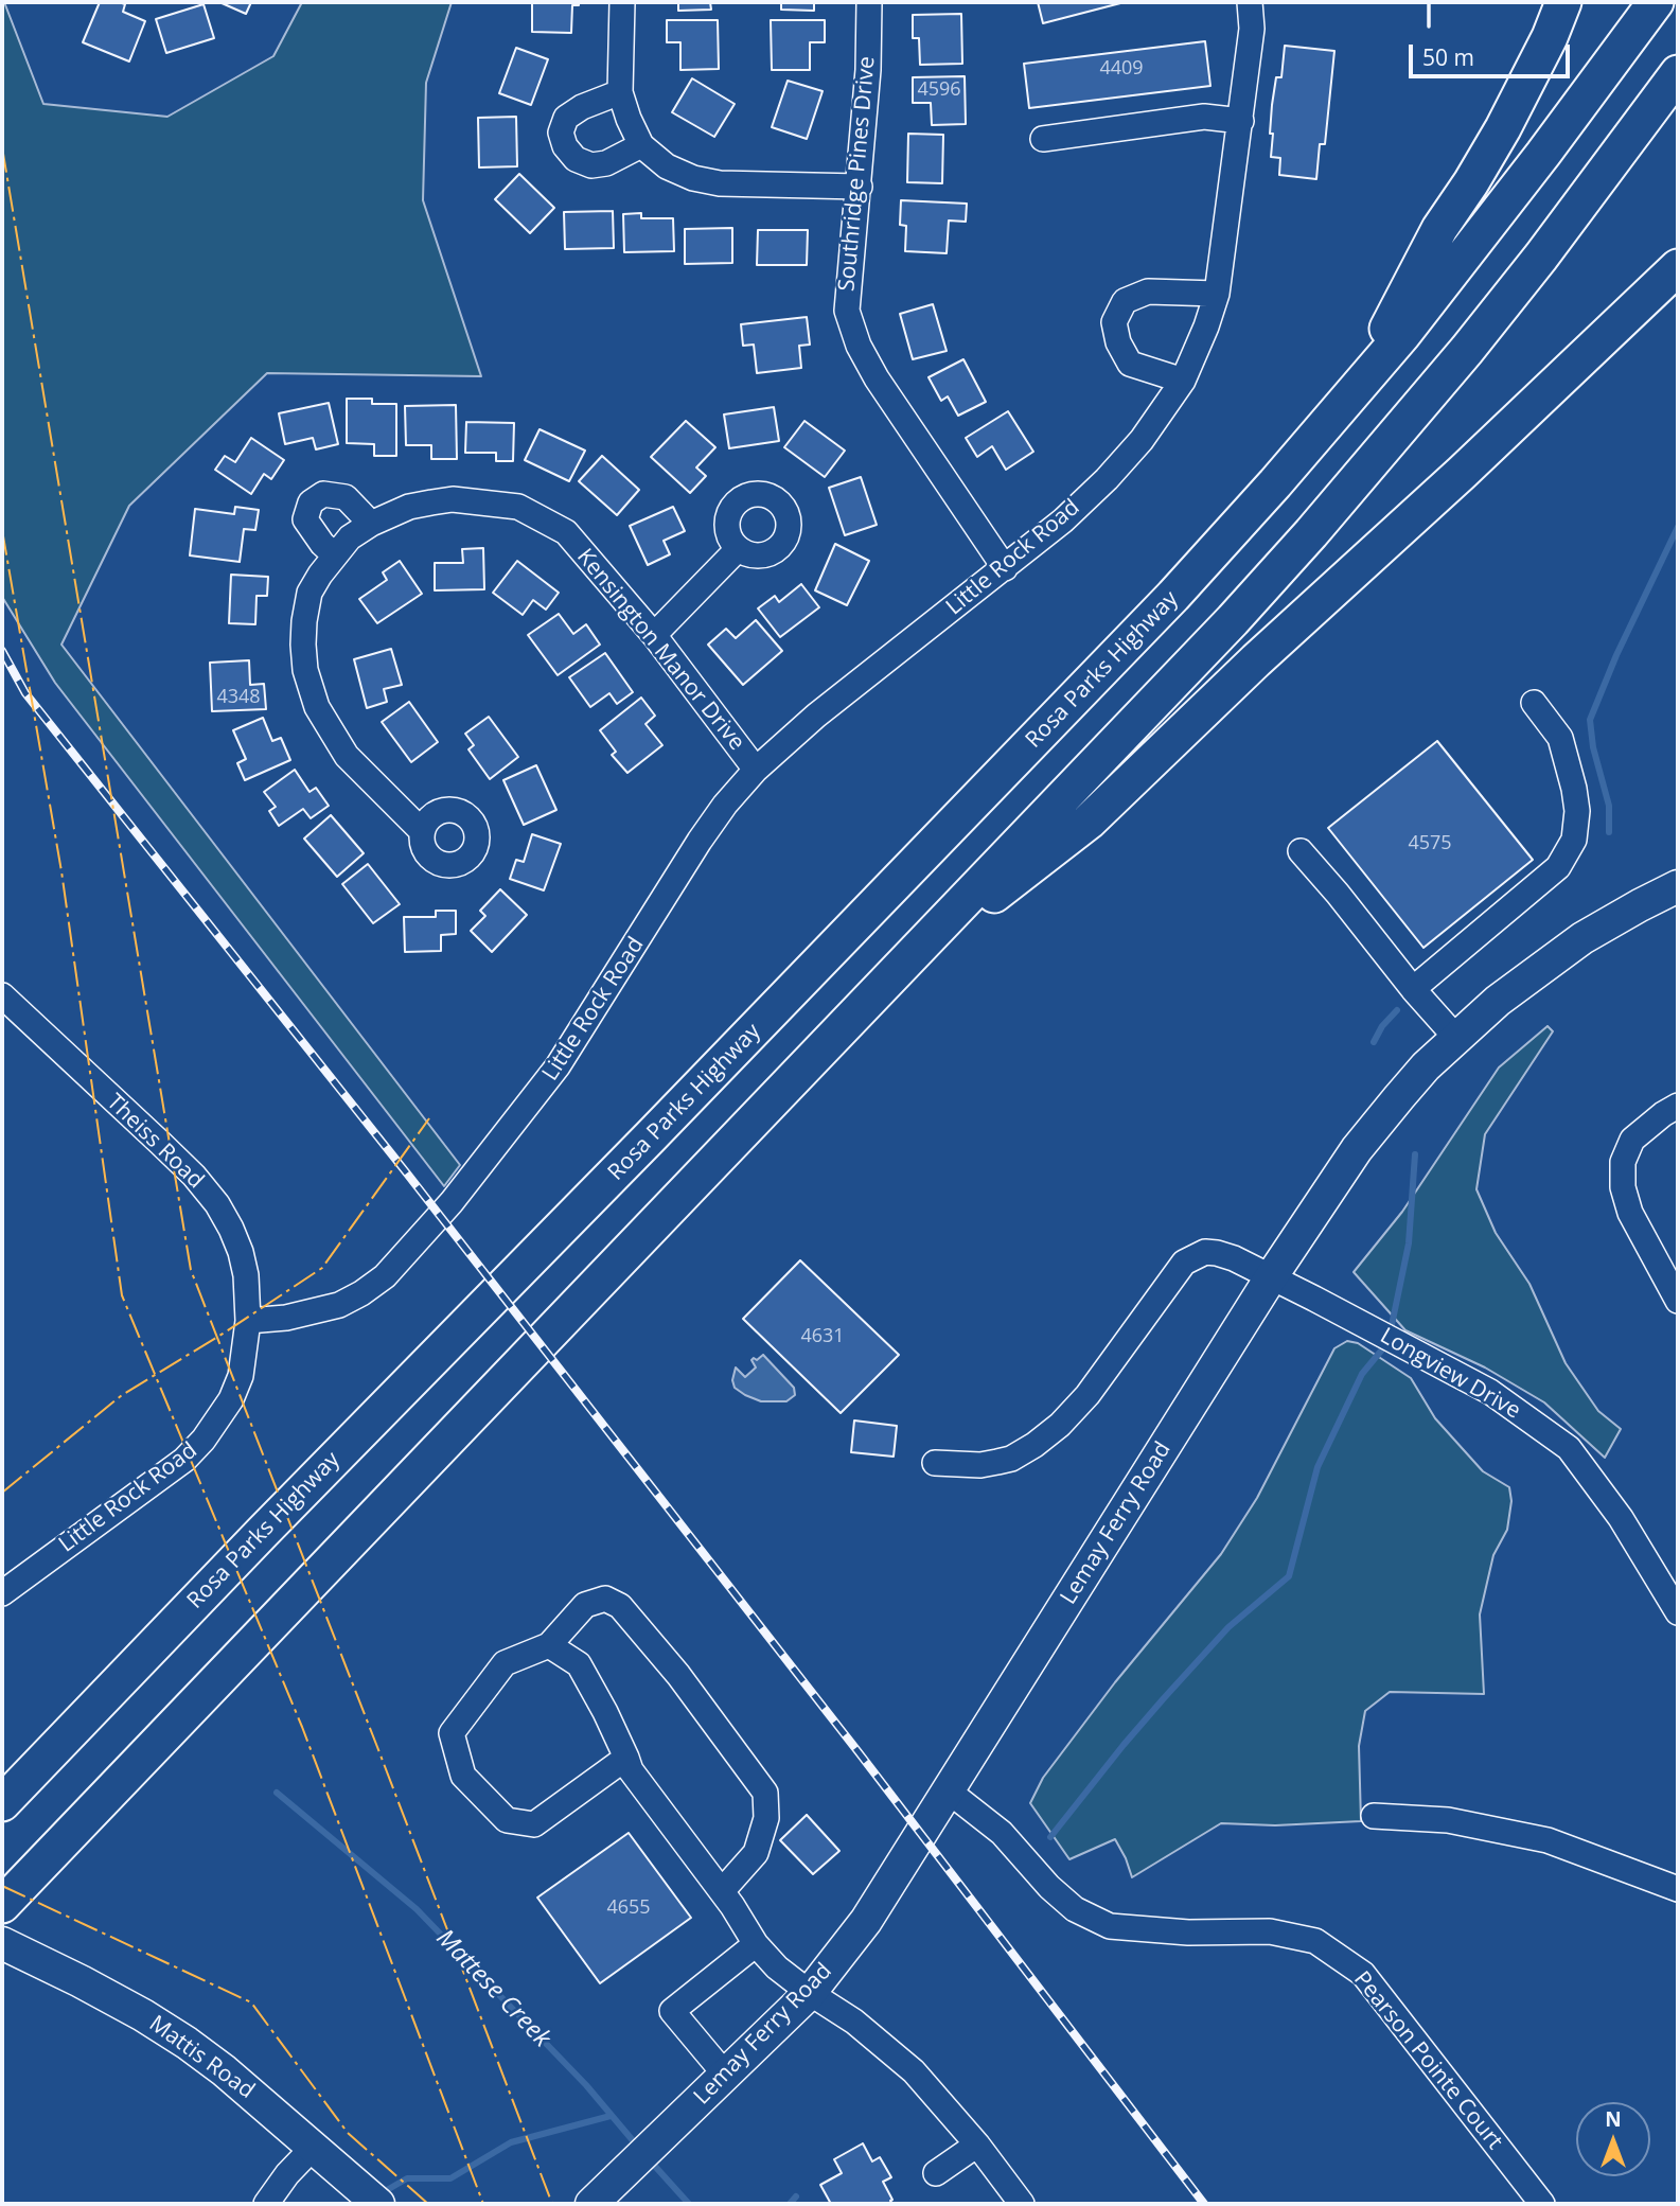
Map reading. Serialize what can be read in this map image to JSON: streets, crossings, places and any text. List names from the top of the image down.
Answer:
{
  "streets": {
    "highway": ["Rosa Parks Highway"],
    "main road": ["Lemay Ferry Road", "Mattis Road"],
    "street": [
      "Southridge Pines Drive",
      "Little Rock Road",
      "Kensington Manor Drive",
      "Theiss Road",
      "Longview Drive",
      "Pearson Pointe Court"
    ]
  },
  "crossings": [
    ["Southridge Pines Drive", "Little Rock Road"],
    ["Little Rock Road", "Kensington Manor Drive"],
    ["Little Rock Road", "Theiss Road"],
    ["Longview Drive", "Lemay Ferry Road"],
    ["Lemay Ferry Road", "Pearson Pointe Court"]
  ],
  "water": ["Mattese Creek"],
  "house_numbers": [
    "4409",
    "4596",
    "4348",
    "4575",
    "4631",
    "4655"
  ],
  "scale_bar": "50 m",
  "north": "top"
}
